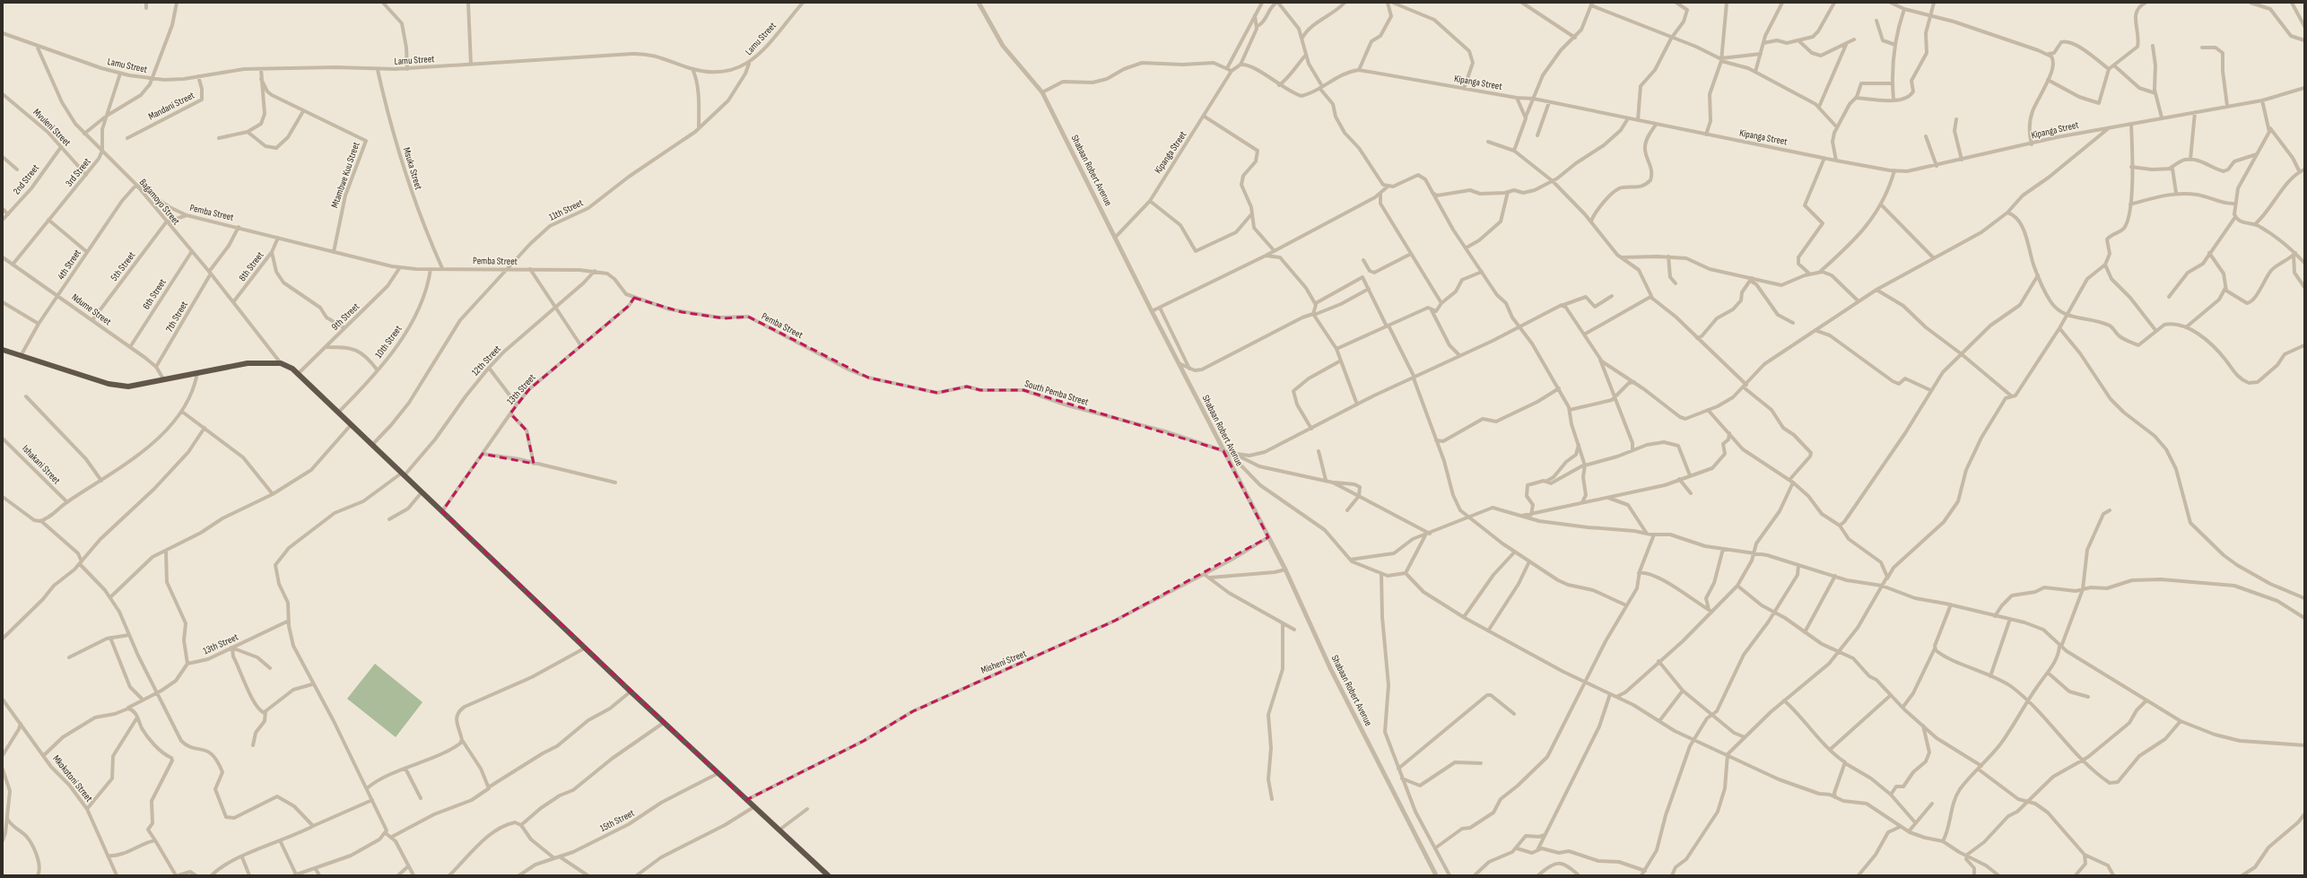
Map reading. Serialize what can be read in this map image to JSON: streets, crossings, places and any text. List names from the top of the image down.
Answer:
{
  "streets": {
    "street": [
      "Lamu Street",
      "Kipanga Street",
      "Mandani Street",
      "Mvuleni Street",
      "Msuka Street",
      "Shabaan Robert Avenue",
      "3rd Street",
      "Mtambwe Kuu Street",
      "2nd Street",
      "Bagamoyo Street",
      "11th Street",
      "Pemba Street",
      "4th Street",
      "5th Street",
      "8th Street",
      "6th Street",
      "Ndume Street",
      "7th Street",
      "9th Street",
      "10th Street",
      "12th Street",
      "13th Street",
      "South Pemba Street",
      "Ishakani Street",
      "Misheni Street",
      "Mkokotoni Street",
      "15th Street"
    ]
  },
  "crossings": [
    ["Lamu Street", "Mandani Street"],
    ["Lamu Street", "Msuka Street"],
    ["Lamu Street", "3rd Street"],
    ["Lamu Street", "Mtambwe Kuu Street"],
    ["Lamu Street", "Bagamoyo Street"],
    ["Lamu Street", "11th Street"],
    ["Kipanga Street", "Shabaan Robert Avenue"],
    ["Mvuleni Street", "3rd Street"],
    ["Mvuleni Street", "2nd Street"],
    ["Msuka Street", "Pemba Street"],
    ["Shabaan Robert Avenue", "South Pemba Street"],
    ["Shabaan Robert Avenue", "Misheni Street"],
    ["3rd Street", "Bagamoyo Street"],
    ["3rd Street", "Ndume Street"],
    ["Mtambwe Kuu Street", "Pemba Street"],
    ["Bagamoyo Street", "Pemba Street"],
    ["Bagamoyo Street", "4th Street"],
    ["Bagamoyo Street", "5th Street"],
    ["Bagamoyo Street", "8th Street"],
    ["Bagamoyo Street", "6th Street"],
    ["Bagamoyo Street", "7th Street"],
    ["11th Street", "Pemba Street"],
    ["Pemba Street", "4th Street"],
    ["Pemba Street", "8th Street"],
    ["Pemba Street", "7th Street"],
    ["Pemba Street", "9th Street"],
    ["Pemba Street", "10th Street"],
    ["Pemba Street", "12th Street"],
    ["Pemba Street", "13th Street"],
    ["Pemba Street", "South Pemba Street"],
    ["4th Street", "Ndume Street"],
    ["5th Street", "Ndume Street"],
    ["6th Street", "Ndume Street"],
    ["Ndume Street", "7th Street"],
    ["12th Street", "13th Street"]
  ]
}
